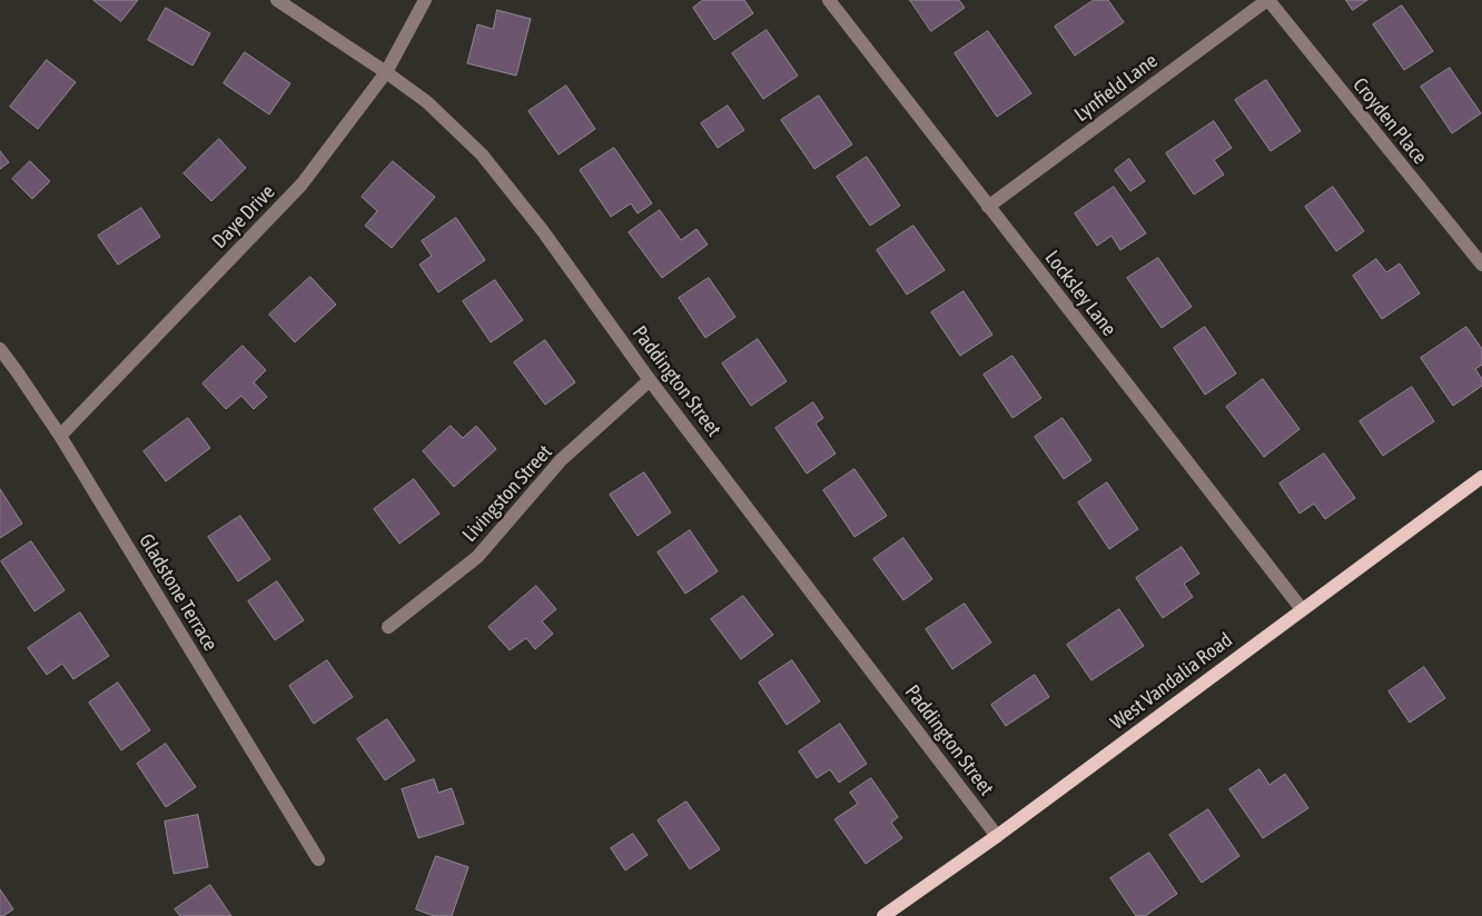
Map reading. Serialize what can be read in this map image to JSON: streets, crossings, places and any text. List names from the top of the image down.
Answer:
{
  "streets": {
    "main road": ["West Vandalia Road"],
    "street": [
      "Lynfield Lane",
      "Croyden Place",
      "Daye Drive",
      "Locksley Lane",
      "Paddington Street",
      "Livingston Street",
      "Gladstone Terrace"
    ]
  },
  "crossings": [
    ["Lynfield Lane", "Croyden Place"],
    ["Lynfield Lane", "Locksley Lane"],
    ["Daye Drive", "Paddington Street"],
    ["Daye Drive", "Gladstone Terrace"],
    ["Locksley Lane", "West Vandalia Road"],
    ["Paddington Street", "Livingston Street"],
    ["Paddington Street", "West Vandalia Road"]
  ]
}
